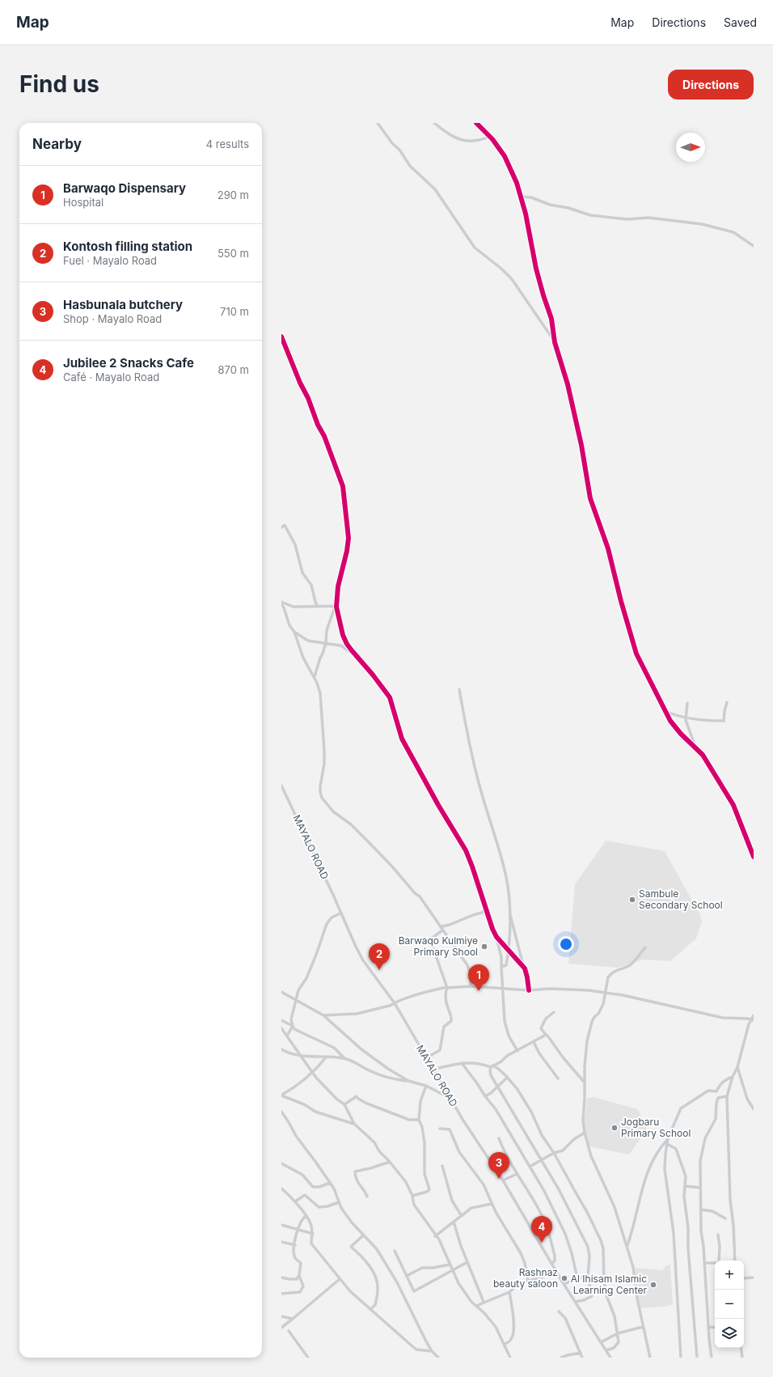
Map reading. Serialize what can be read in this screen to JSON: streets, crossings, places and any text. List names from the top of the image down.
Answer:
{
  "streets": {
    "street": ["MAYALO ROAD"]
  },
  "places": [
    "Sambule Secondary School",
    "Barwaqo Kulmiye Primary Shool",
    "Jogbaru Primary School",
    "Rashnaz beauty saloon",
    "Al Ihisam Islamic Learning Center"
  ],
  "north": "right",
  "page": {
    "header": "Map",
    "nav": ["Map", "Directions", "Saved"],
    "buttons": "Directions",
    "title": "Find us",
    "heading": ["Nearby", "4 results"],
    "list": [
      {
        "mark": "1",
        "name": "Barwaqo Dispensary",
        "note": "Hospital",
        "value": "290 m"
      },
      {
        "mark": "2",
        "name": "Kontosh filling station",
        "note": "Fuel · Mayalo Road",
        "value": "550 m"
      },
      {
        "mark": "3",
        "name": "Hasbunala butchery",
        "note": "Shop · Mayalo Road",
        "value": "710 m"
      },
      {
        "mark": "4",
        "name": "Jubilee 2 Snacks Cafe",
        "note": "Café · Mayalo Road",
        "value": "870 m"
      }
    ],
    "pins": [
      "2",
      "1",
      "3",
      "4"
    ],
    "map_buttons": ["+", "−"]
  }
}
